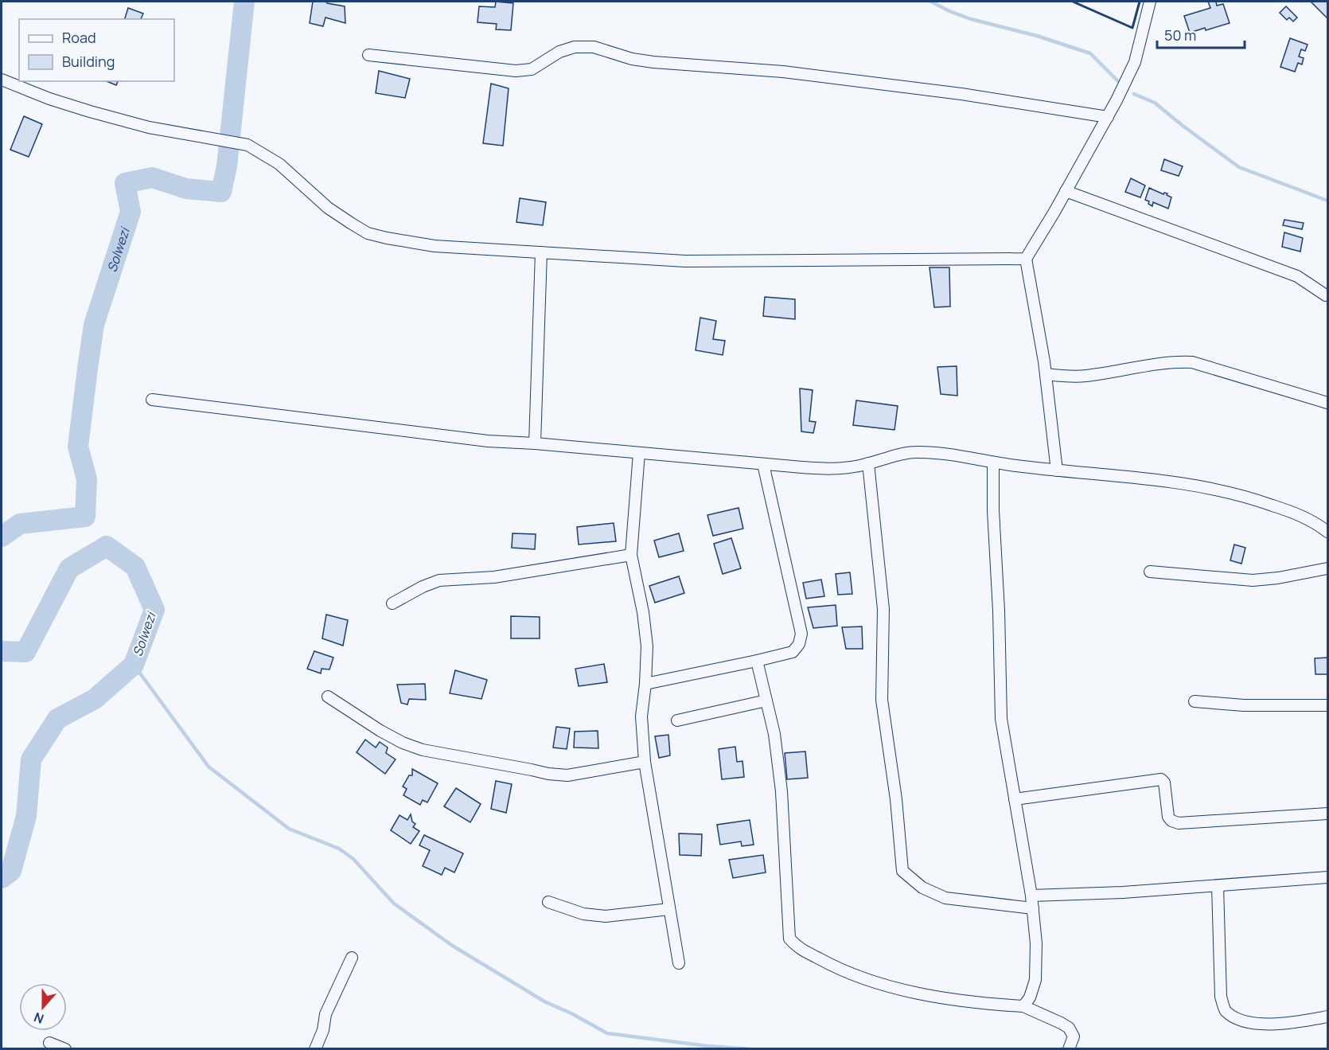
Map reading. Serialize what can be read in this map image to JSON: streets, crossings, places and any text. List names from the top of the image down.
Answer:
{
  "water": ["Solwezi"],
  "legend": ["Road", "Building"],
  "scale_bar": "50 m",
  "north": "bottom"
}
